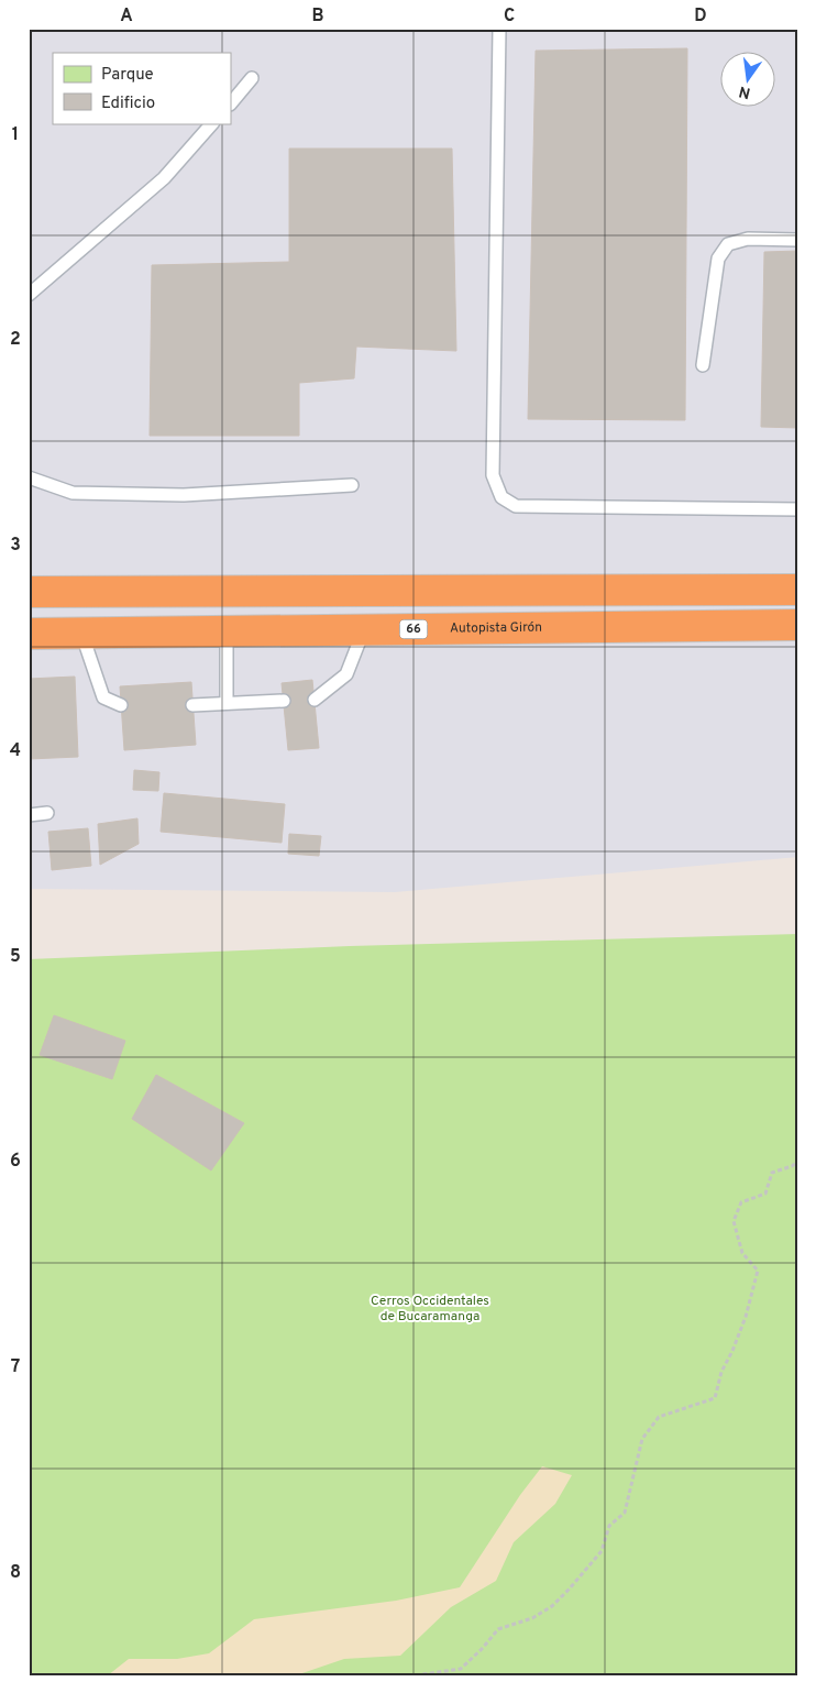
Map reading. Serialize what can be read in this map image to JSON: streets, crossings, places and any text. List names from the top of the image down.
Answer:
{
  "streets": {
    "highway": ["Autopista Girón", "66"]
  },
  "parks": ["Cerros Occidentales de Bucaramanga"],
  "legend": ["Parque", "Edificio"],
  "north": "bottom",
  "grid": {
    "columns": [
      "A",
      "B",
      "C",
      "D"
    ],
    "rows": [
      "1",
      "2",
      "3",
      "4",
      "5",
      "6",
      "7",
      "8"
    ]
  }
}
